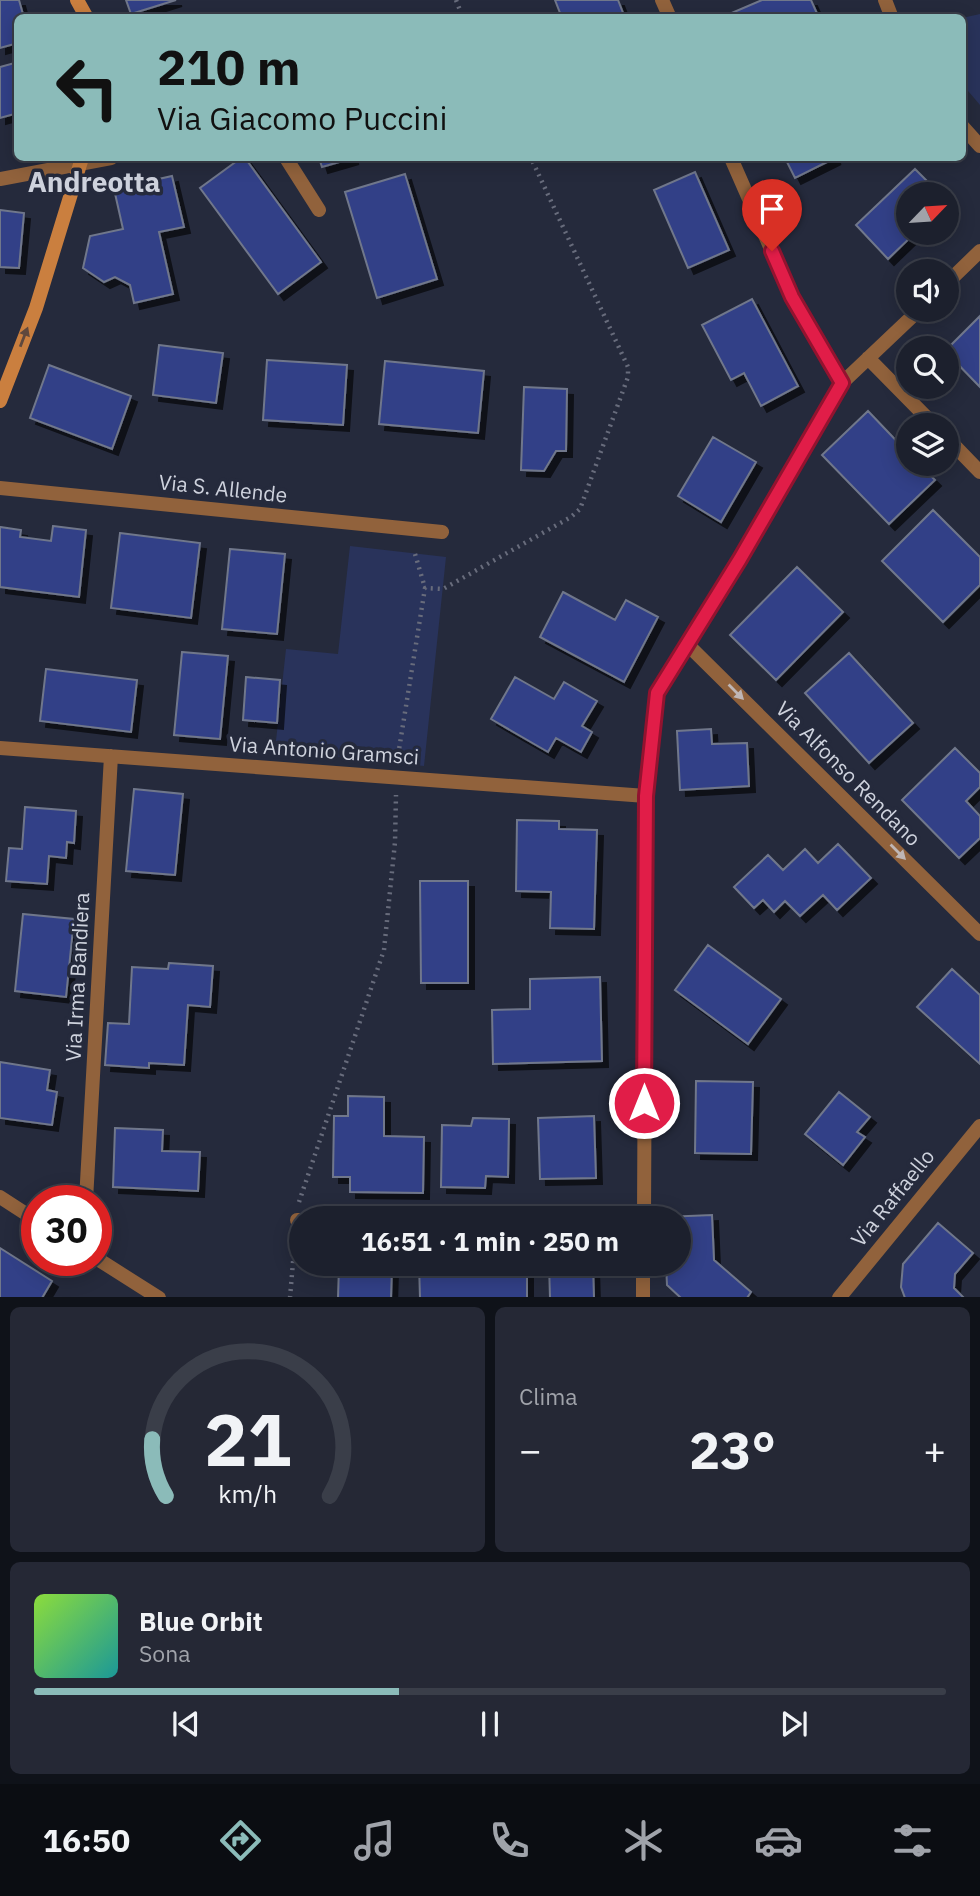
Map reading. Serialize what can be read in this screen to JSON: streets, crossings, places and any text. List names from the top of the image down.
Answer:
{
  "streets": {
    "street": [
      "Via S. Allende",
      "Via Antonio Gramsci",
      "Via Alfonso Rendano",
      "Via Irma Bandiera",
      "Via Raffaello"
    ]
  },
  "crossings": [
    ["Via Antonio Gramsci", "Via Irma Bandiera"]
  ],
  "one_way": ["Via Alfonso Rendano"],
  "districts": ["Andreotta"],
  "north": "top right",
  "page": {
    "turn": ["210 m", "Via Giacomo Puccini"],
    "limit": "30",
    "trip": "16:51 · 1 min · 250 m",
    "tile": "Clima",
    "heat": ["−", "23°", "+"],
    "song": ["Blue Orbit", "Sona"],
    "tabs": "16:50",
    "gauge": ["21", "km/h"]
  }
}
